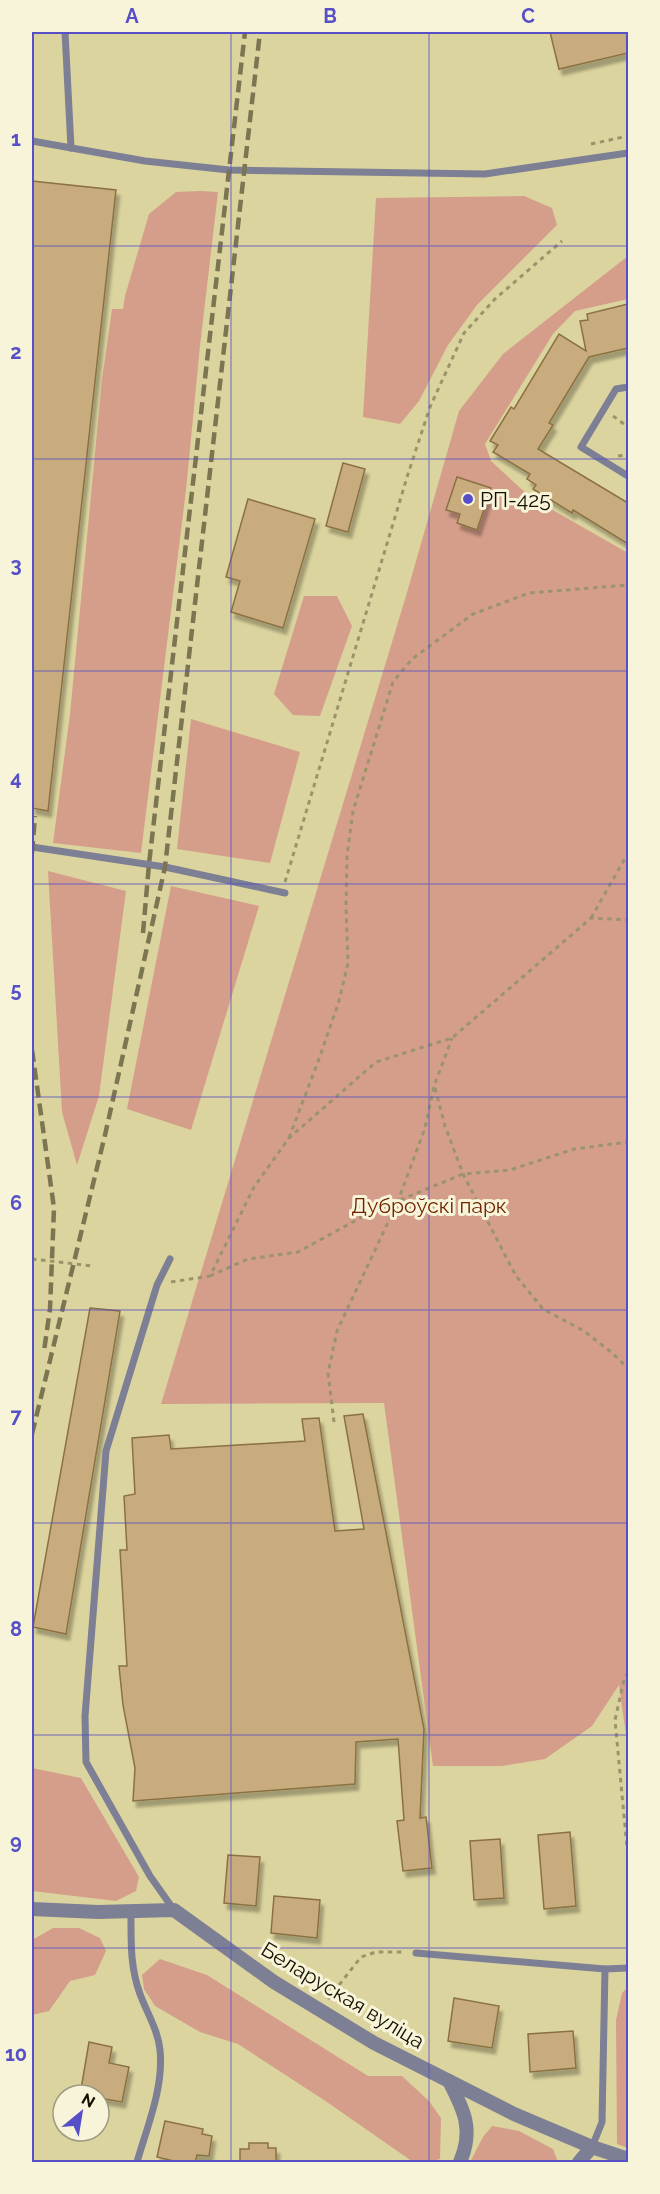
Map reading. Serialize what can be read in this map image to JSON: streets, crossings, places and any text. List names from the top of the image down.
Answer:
{
  "streets": {
    "street": ["Беларуская вуліца"]
  },
  "parks": ["Дуброўскі парк"],
  "places": ["РП-425"],
  "north": "top right",
  "grid": {
    "columns": ["A", "B", "C"],
    "rows": [
      "1",
      "2",
      "3",
      "4",
      "5",
      "6",
      "7",
      "8",
      "9",
      "10"
    ]
  }
}
